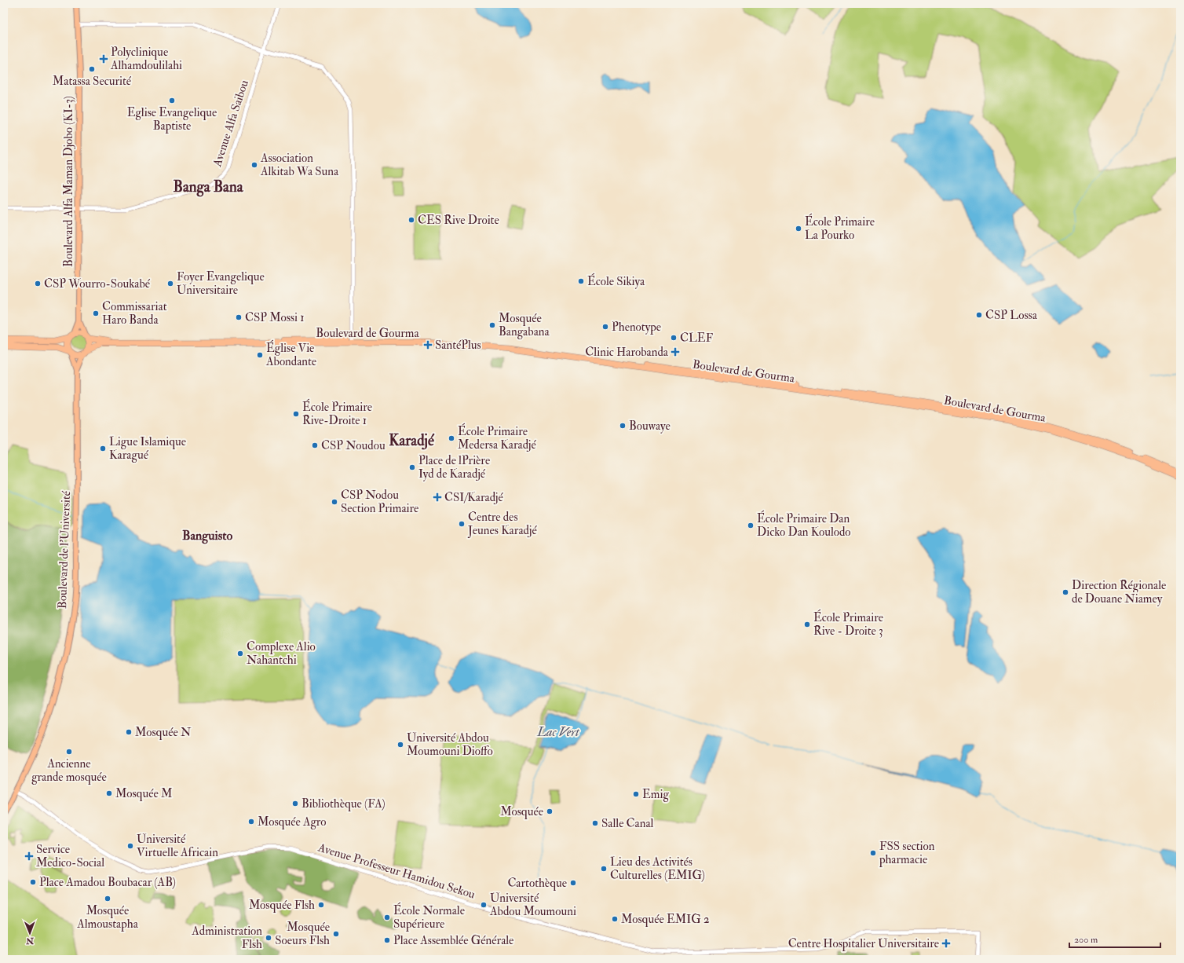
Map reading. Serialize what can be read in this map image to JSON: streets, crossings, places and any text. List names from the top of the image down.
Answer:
{
  "streets": {
    "highway": ["Boulevard de Gourma"],
    "main road": ["Boulevard Alfa Maman Djobo (KI-3)", "Boulevard de l'Université"],
    "street": ["Avenue Alfa Saibou", "Avenue Professeur Hamidou Sekou"]
  },
  "crossings": [
    ["Avenue Alfa Saibou", "Boulevard Alfa Maman Djobo (KI-3)"],
    ["Boulevard Alfa Maman Djobo (KI-3)", "Boulevard de Gourma"],
    ["Boulevard Alfa Maman Djobo (KI-3)", "Boulevard de l'Université"],
    ["Boulevard de Gourma", "Boulevard de l'Université"],
    ["Boulevard de l'Université", "Avenue Professeur Hamidou Sekou"]
  ],
  "districts": ["Banga Bana", "Karadjé", "Banguisto"],
  "water": ["Lac Vert"],
  "places": {
    "health": [
      "Polyclinique Alhamdoulilahi",
      "SantéPlus",
      "Clinic Harobanda",
      "CSI/Karadjé",
      "Service Medico-Social",
      "Centre Hospitalier Universitaire"
    ],
    "other": [
      "Matassa Securité",
      "Eglise Evangelique Baptiste",
      "Association Alkitab Wa Suna",
      "CES Rive Droite",
      "École Primaire La Pourko",
      "École Sikiya",
      "CSP Wourro-Soukabé",
      "Foyer Evangelique Universitaire",
      "Commissariat Haro Banda",
      "CSP Lossa",
      "CSP Mossi 1",
      "Mosquée Bangabana",
      "Phenotype",
      "CLEF",
      "Église Vie Abondante",
      "École Primaire Rive-Droite 1",
      "Bouwaye",
      "École Primaire Medersa Karadjé",
      "CSP Noudou",
      "Ligue Islamique Karagué",
      "Place de lPrière Iyd de Karadjé",
      "CSP Nodou Section Primaire",
      "Centre des Jeunes Karadjé",
      "École Primaire Dan Dicko Dan Koulodo",
      "Direction Régionale de Douane Niamey",
      "École Primaire Rive - Droite 3",
      "Complexe Alio Nahantchi",
      "Mosquée N",
      "Université Abdou Moumouni Dioffo",
      "Ancienne grande mosquée",
      "Mosquée M",
      "Emig",
      "Bibliothèque (FA)",
      "Mosquée",
      "Mosquée Agro",
      "Salle Canal",
      "Université Virtuelle Africain",
      "FSS section pharmacie",
      "Lieu des Activités Culturelles (EMIG)",
      "Place Amadou Boubacar (AB)",
      "Cartothèque",
      "Mosquée Almoustapha",
      "Mosquée Flsh",
      "Université Abdou Moumouni",
      "École Normale Supérieure",
      "Mosquée EMIG 2",
      "Mosquée Soeurs Flsh",
      "Administration Flsh",
      "Place Assemblée Générale"
    ]
  },
  "scale_bar": "200 m",
  "north": "bottom"
}
